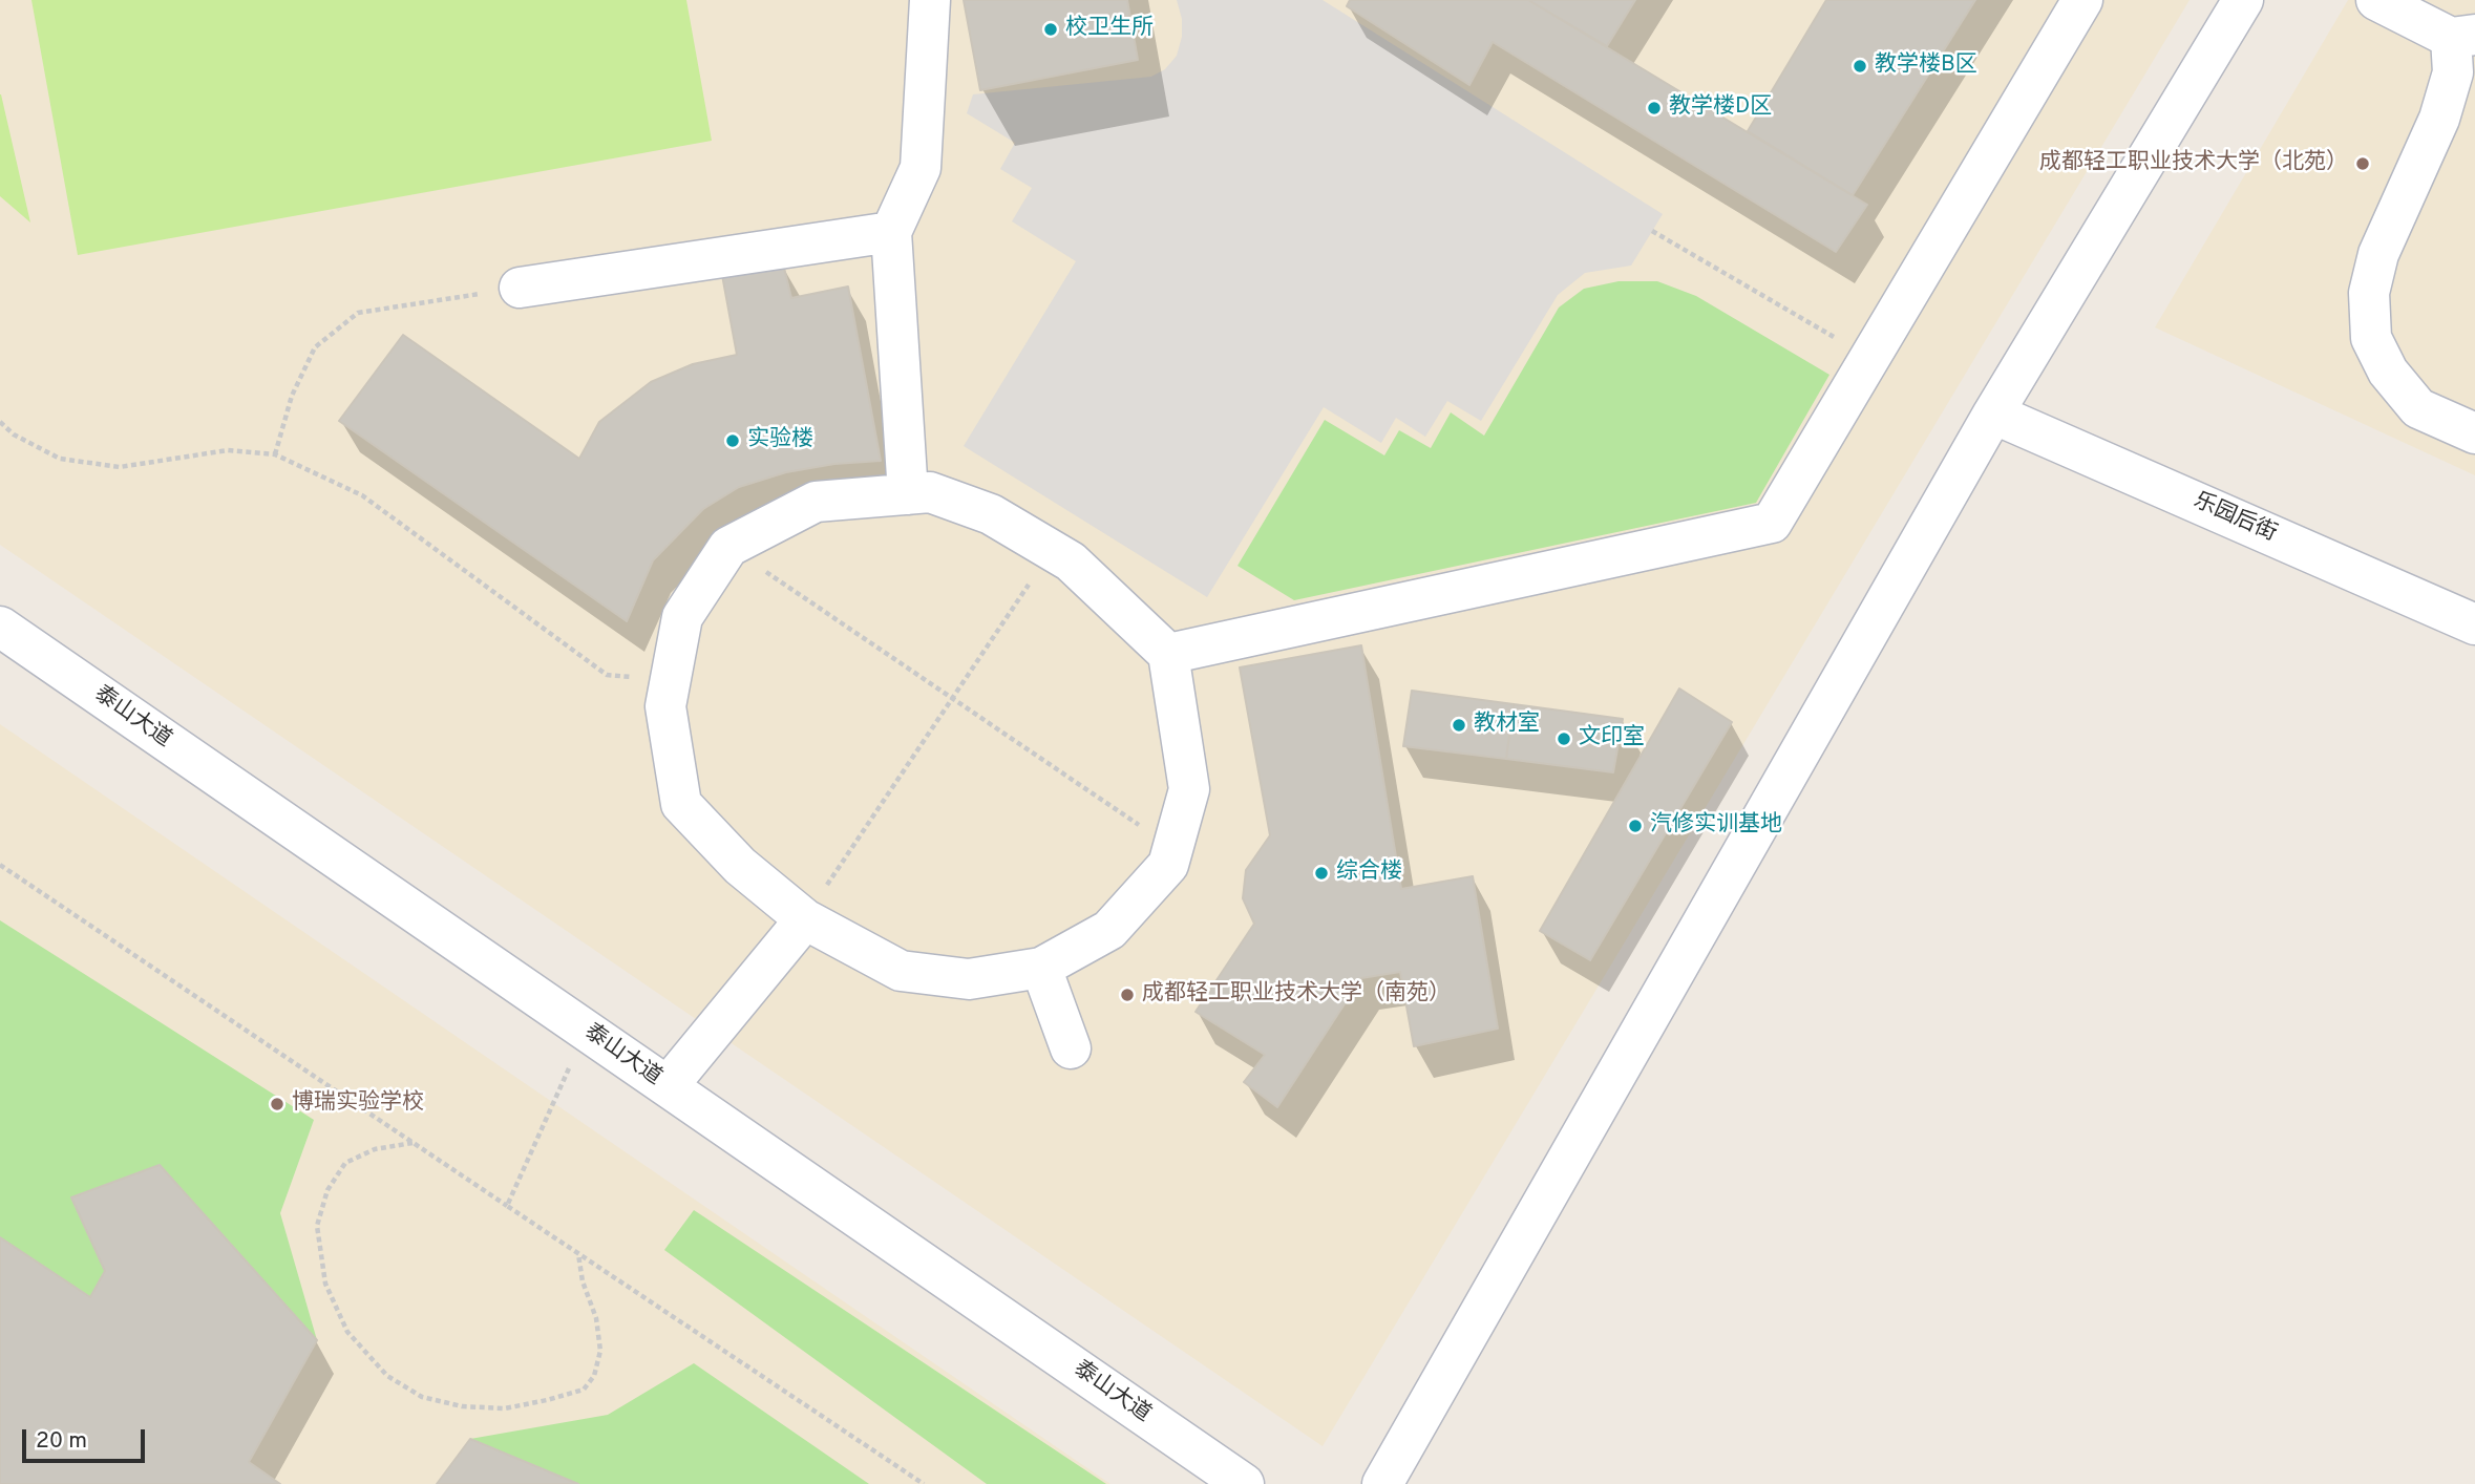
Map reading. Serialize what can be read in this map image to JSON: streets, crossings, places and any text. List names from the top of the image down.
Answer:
{
  "streets": {
    "street": ["乐园后街", "泰山大道"]
  },
  "places": [
    "校卫生所",
    "教学楼B区",
    "教学楼D区",
    "成都轻工职业技术大学（北苑）",
    "实验楼",
    "教材室",
    "文印室",
    "汽修实训基地",
    "综合楼",
    "成都轻工职业技术大学（南苑）",
    "博瑞实验学校"
  ],
  "scale_bar": "20 m"
}
